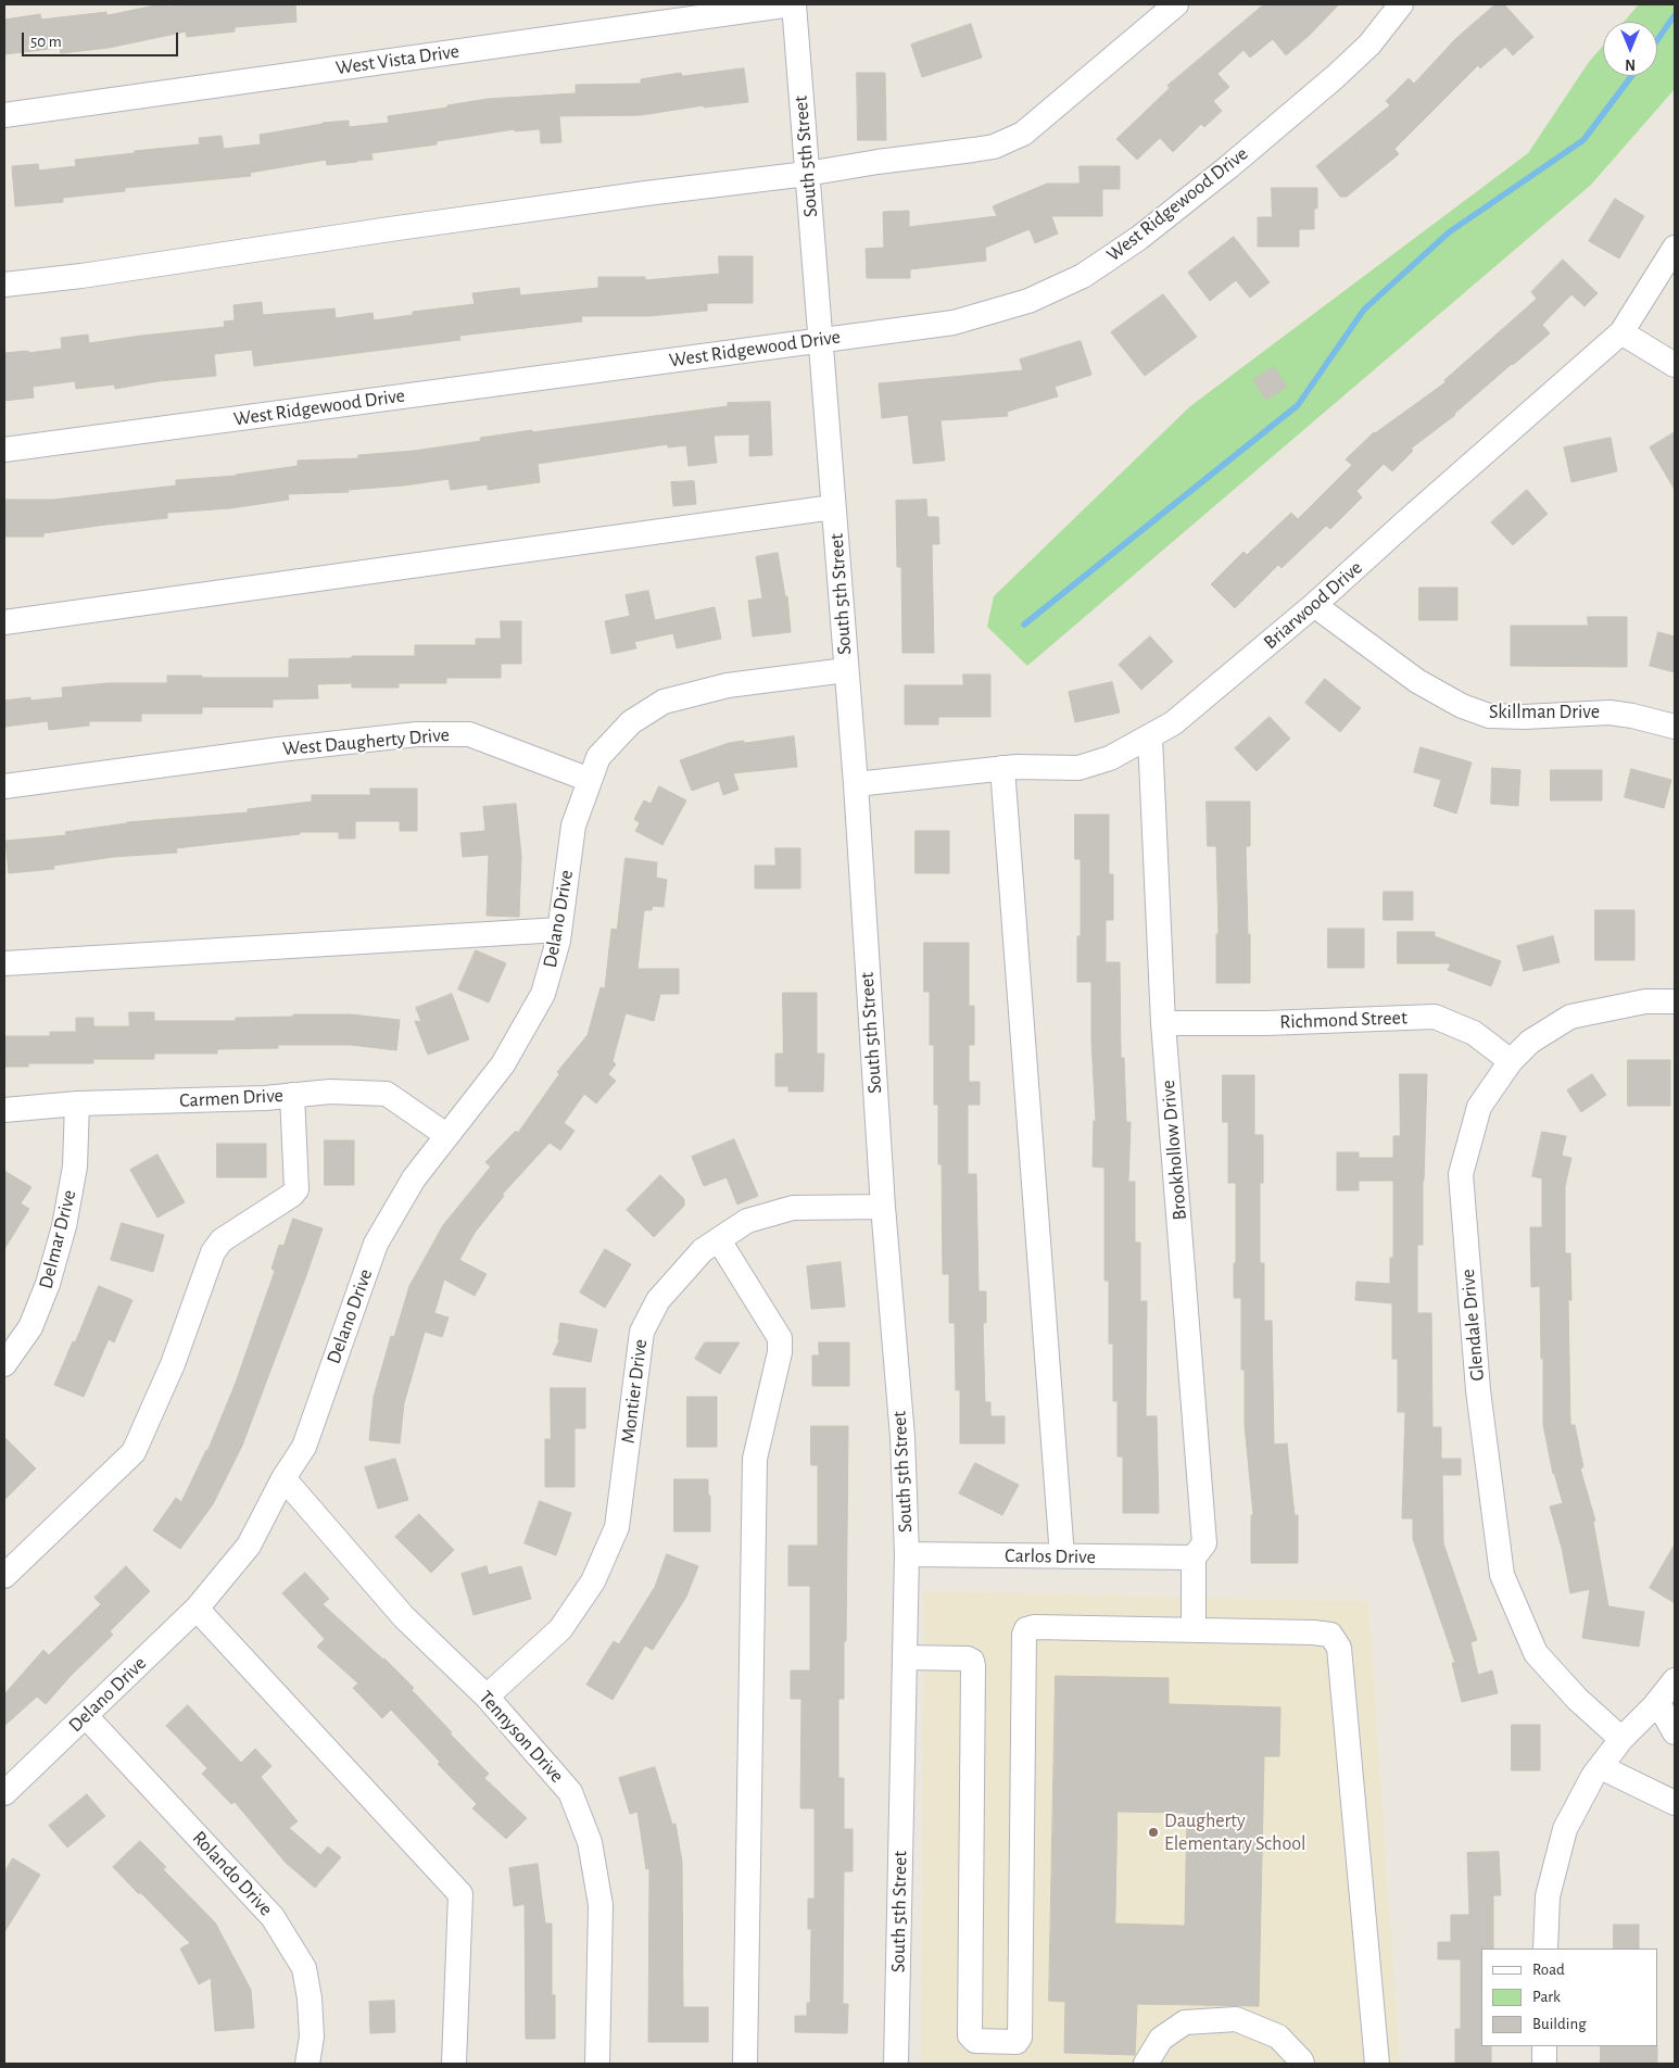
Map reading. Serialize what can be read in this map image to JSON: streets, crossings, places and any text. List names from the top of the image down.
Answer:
{
  "streets": {
    "street": [
      "West Vista Drive",
      "South 5th Street",
      "West Ridgewood Drive",
      "Briarwood Drive",
      "Skillman Drive",
      "West Daugherty Drive",
      "Delano Drive",
      "Richmond Street",
      "Carmen Drive",
      "Brookhollow Drive",
      "Delmar Drive",
      "Glendale Drive",
      "Montier Drive",
      "Carlos Drive",
      "Tennyson Drive",
      "Rolando Drive"
    ]
  },
  "crossings": [
    ["West Vista Drive", "South 5th Street"],
    ["South 5th Street", "West Ridgewood Drive"],
    ["South 5th Street", "Briarwood Drive"],
    ["South 5th Street", "Montier Drive"],
    ["South 5th Street", "Carlos Drive"],
    ["Briarwood Drive", "Skillman Drive"],
    ["Briarwood Drive", "Brookhollow Drive"],
    ["West Daugherty Drive", "Delano Drive"],
    ["Delano Drive", "Carmen Drive"],
    ["Delano Drive", "Tennyson Drive"],
    ["Delano Drive", "Rolando Drive"],
    ["Richmond Street", "Brookhollow Drive"],
    ["Richmond Street", "Glendale Drive"],
    ["Carmen Drive", "Delmar Drive"],
    ["Brookhollow Drive", "Carlos Drive"],
    ["Montier Drive", "Tennyson Drive"]
  ],
  "places": ["Daugherty Elementary School"],
  "legend": ["Road", "Park", "Building"],
  "scale_bar": "50 m",
  "north": "bottom"
}
